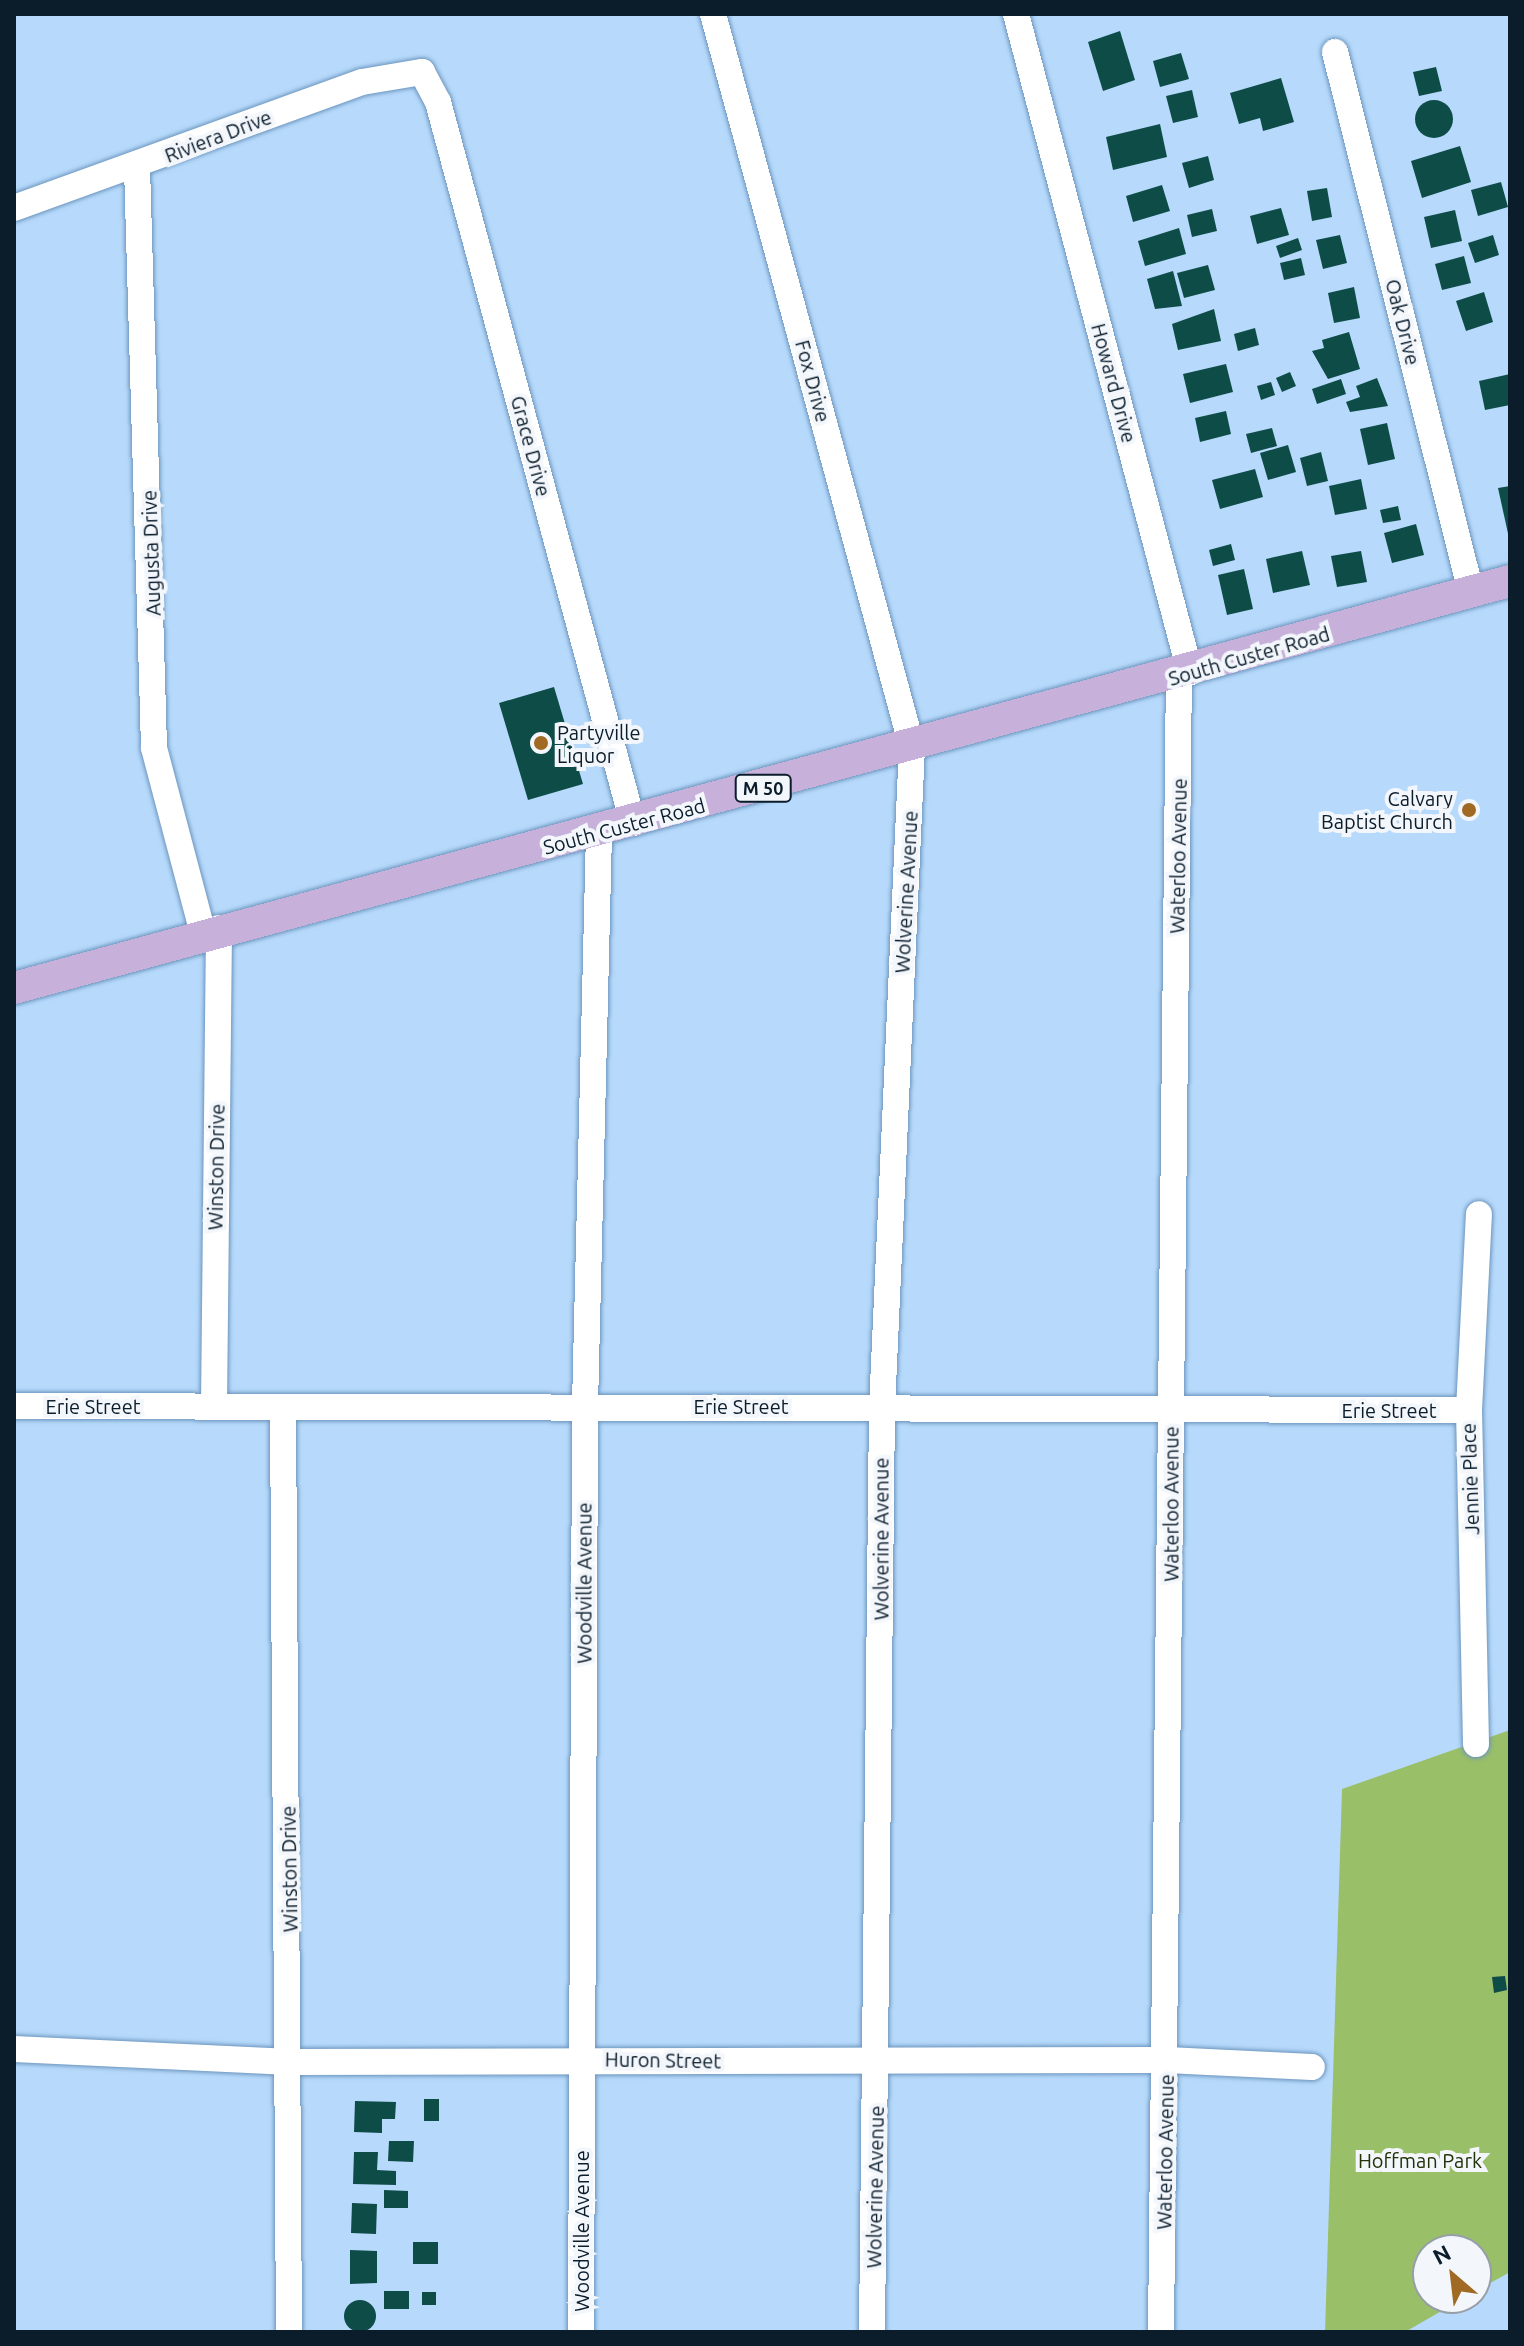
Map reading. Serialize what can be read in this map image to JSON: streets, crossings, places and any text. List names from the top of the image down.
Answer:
{
  "streets": {
    "main road": ["South Custer Road", "M 50"],
    "street": [
      "Riviera Drive",
      "Oak Drive",
      "Fox Drive",
      "Howard Drive",
      "Grace Drive",
      "Augusta Drive",
      "Waterloo Avenue",
      "Wolverine Avenue",
      "Winston Drive",
      "Erie Street",
      "Jennie Place",
      "Woodville Avenue",
      "Huron Street"
    ]
  },
  "crossings": [
    ["Riviera Drive", "Grace Drive"],
    ["Riviera Drive", "Augusta Drive"],
    ["Oak Drive", "South Custer Road"],
    ["Fox Drive", "South Custer Road"],
    ["Fox Drive", "Wolverine Avenue"],
    ["Howard Drive", "South Custer Road"],
    ["Howard Drive", "Waterloo Avenue"],
    ["Grace Drive", "South Custer Road"],
    ["Augusta Drive", "South Custer Road"],
    ["Augusta Drive", "Winston Drive"],
    ["South Custer Road", "Waterloo Avenue"],
    ["South Custer Road", "Wolverine Avenue"],
    ["South Custer Road", "Winston Drive"],
    ["South Custer Road", "Woodville Avenue"],
    ["Waterloo Avenue", "Erie Street"],
    ["Waterloo Avenue", "Huron Street"],
    ["Wolverine Avenue", "Erie Street"],
    ["Wolverine Avenue", "Huron Street"],
    ["Winston Drive", "Erie Street"],
    ["Winston Drive", "Huron Street"],
    ["Erie Street", "Jennie Place"],
    ["Erie Street", "Woodville Avenue"],
    ["Woodville Avenue", "Huron Street"]
  ],
  "parks": ["Hoffman Park"],
  "places": ["Partyville Liquor", "Calvary Baptist Church"],
  "north": "top left"
}
